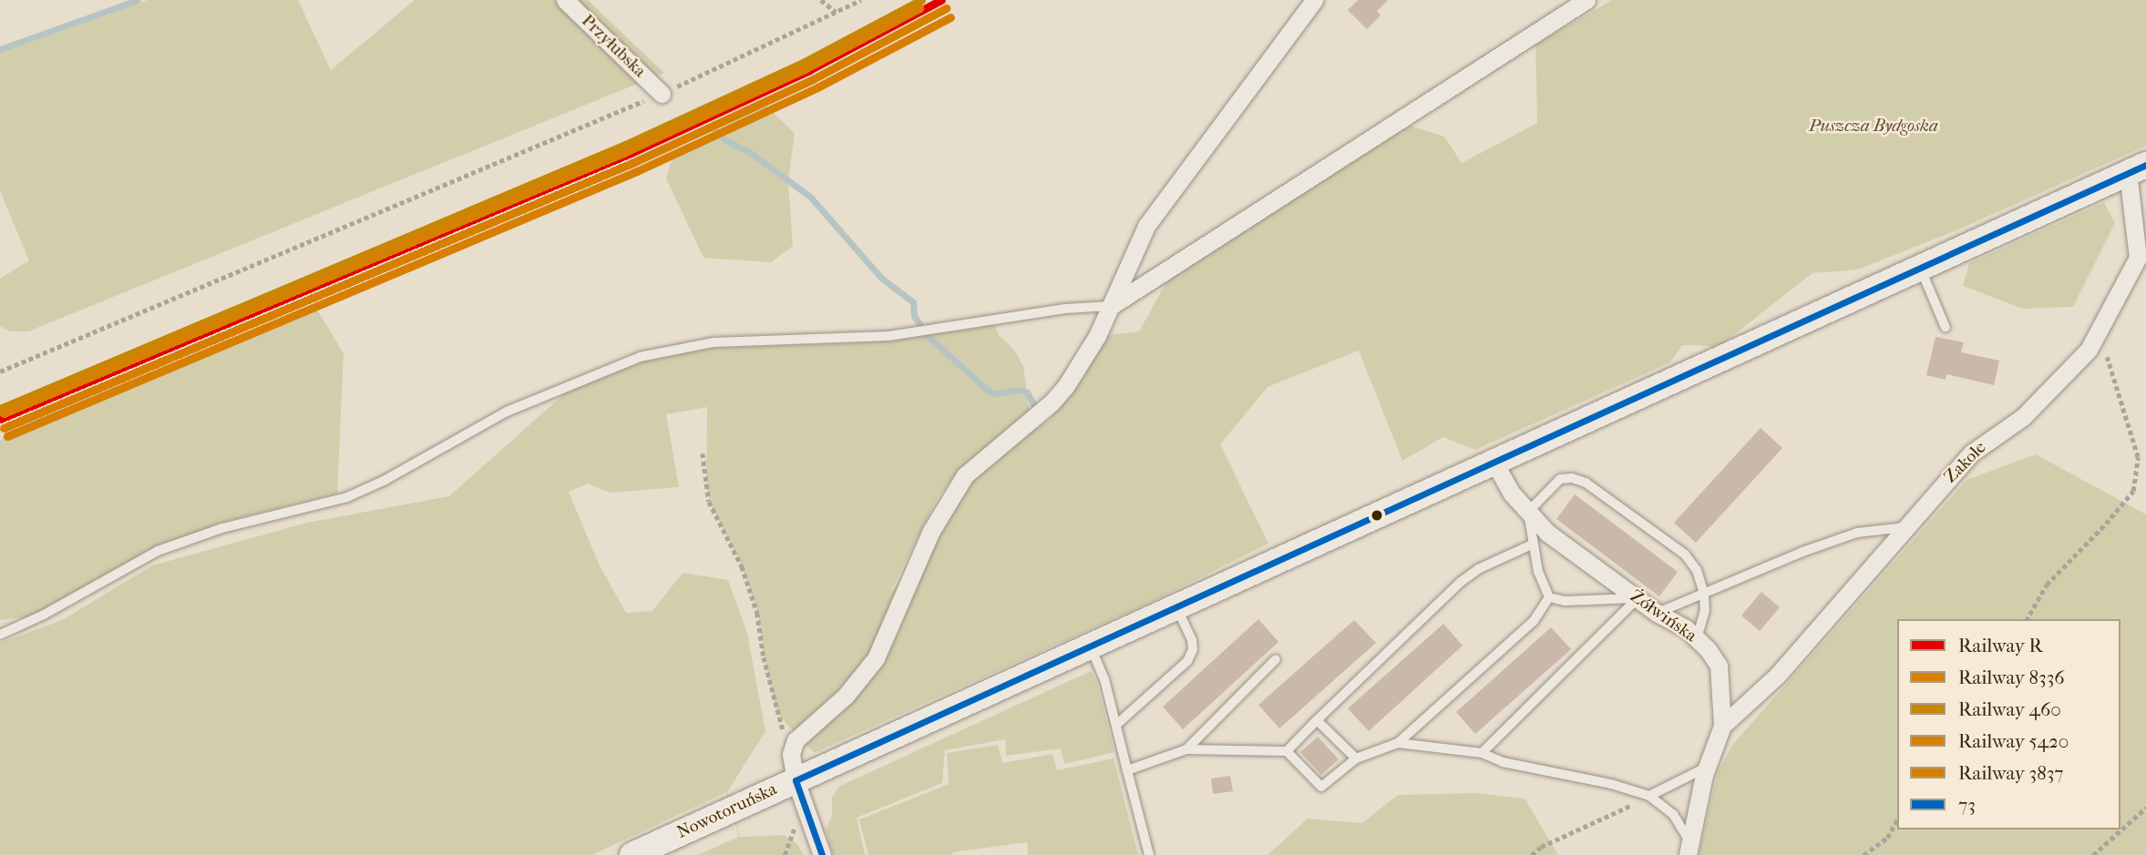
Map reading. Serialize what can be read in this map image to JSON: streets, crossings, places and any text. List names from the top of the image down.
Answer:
{
  "streets": {
    "main road": ["Nowotoruńska"],
    "street": ["Przyłubska", "Zakole", "Żółwińska"]
  },
  "crossings": [
    ["Zakole", "Żółwińska"],
    ["Zakole", "Nowotoruńska"],
    ["Żółwińska", "Nowotoruńska"]
  ],
  "parks": ["Puszcza Bydgoska"],
  "lines": [
    "rail line R",
    "rail line 460",
    "rail line 8336",
    "rail line 3837",
    "rail line 5420",
    "transit line 73"
  ],
  "legend": [
    "Railway R",
    "Railway 8336",
    "Railway 460",
    "Railway 5420",
    "Railway 3837",
    "73"
  ]
}
